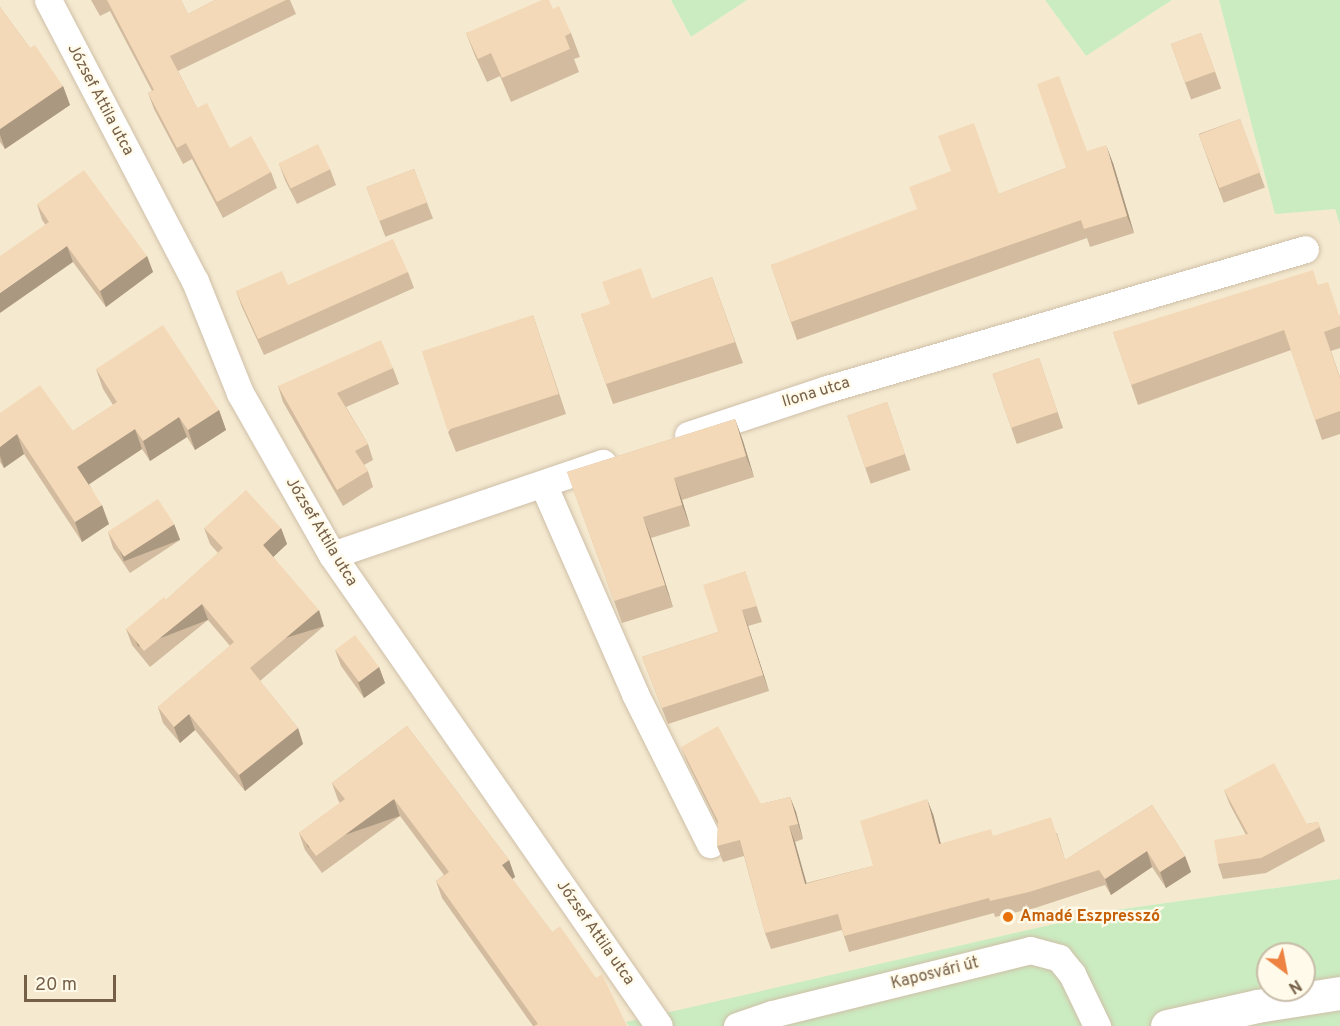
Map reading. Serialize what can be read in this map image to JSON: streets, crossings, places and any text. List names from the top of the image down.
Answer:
{
  "streets": {
    "street": ["József Attila utca", "Ilona utca", "Kaposvári út"]
  },
  "places": ["Amadé Eszpresszó"],
  "scale_bar": "20 m",
  "north": "bottom right"
}
